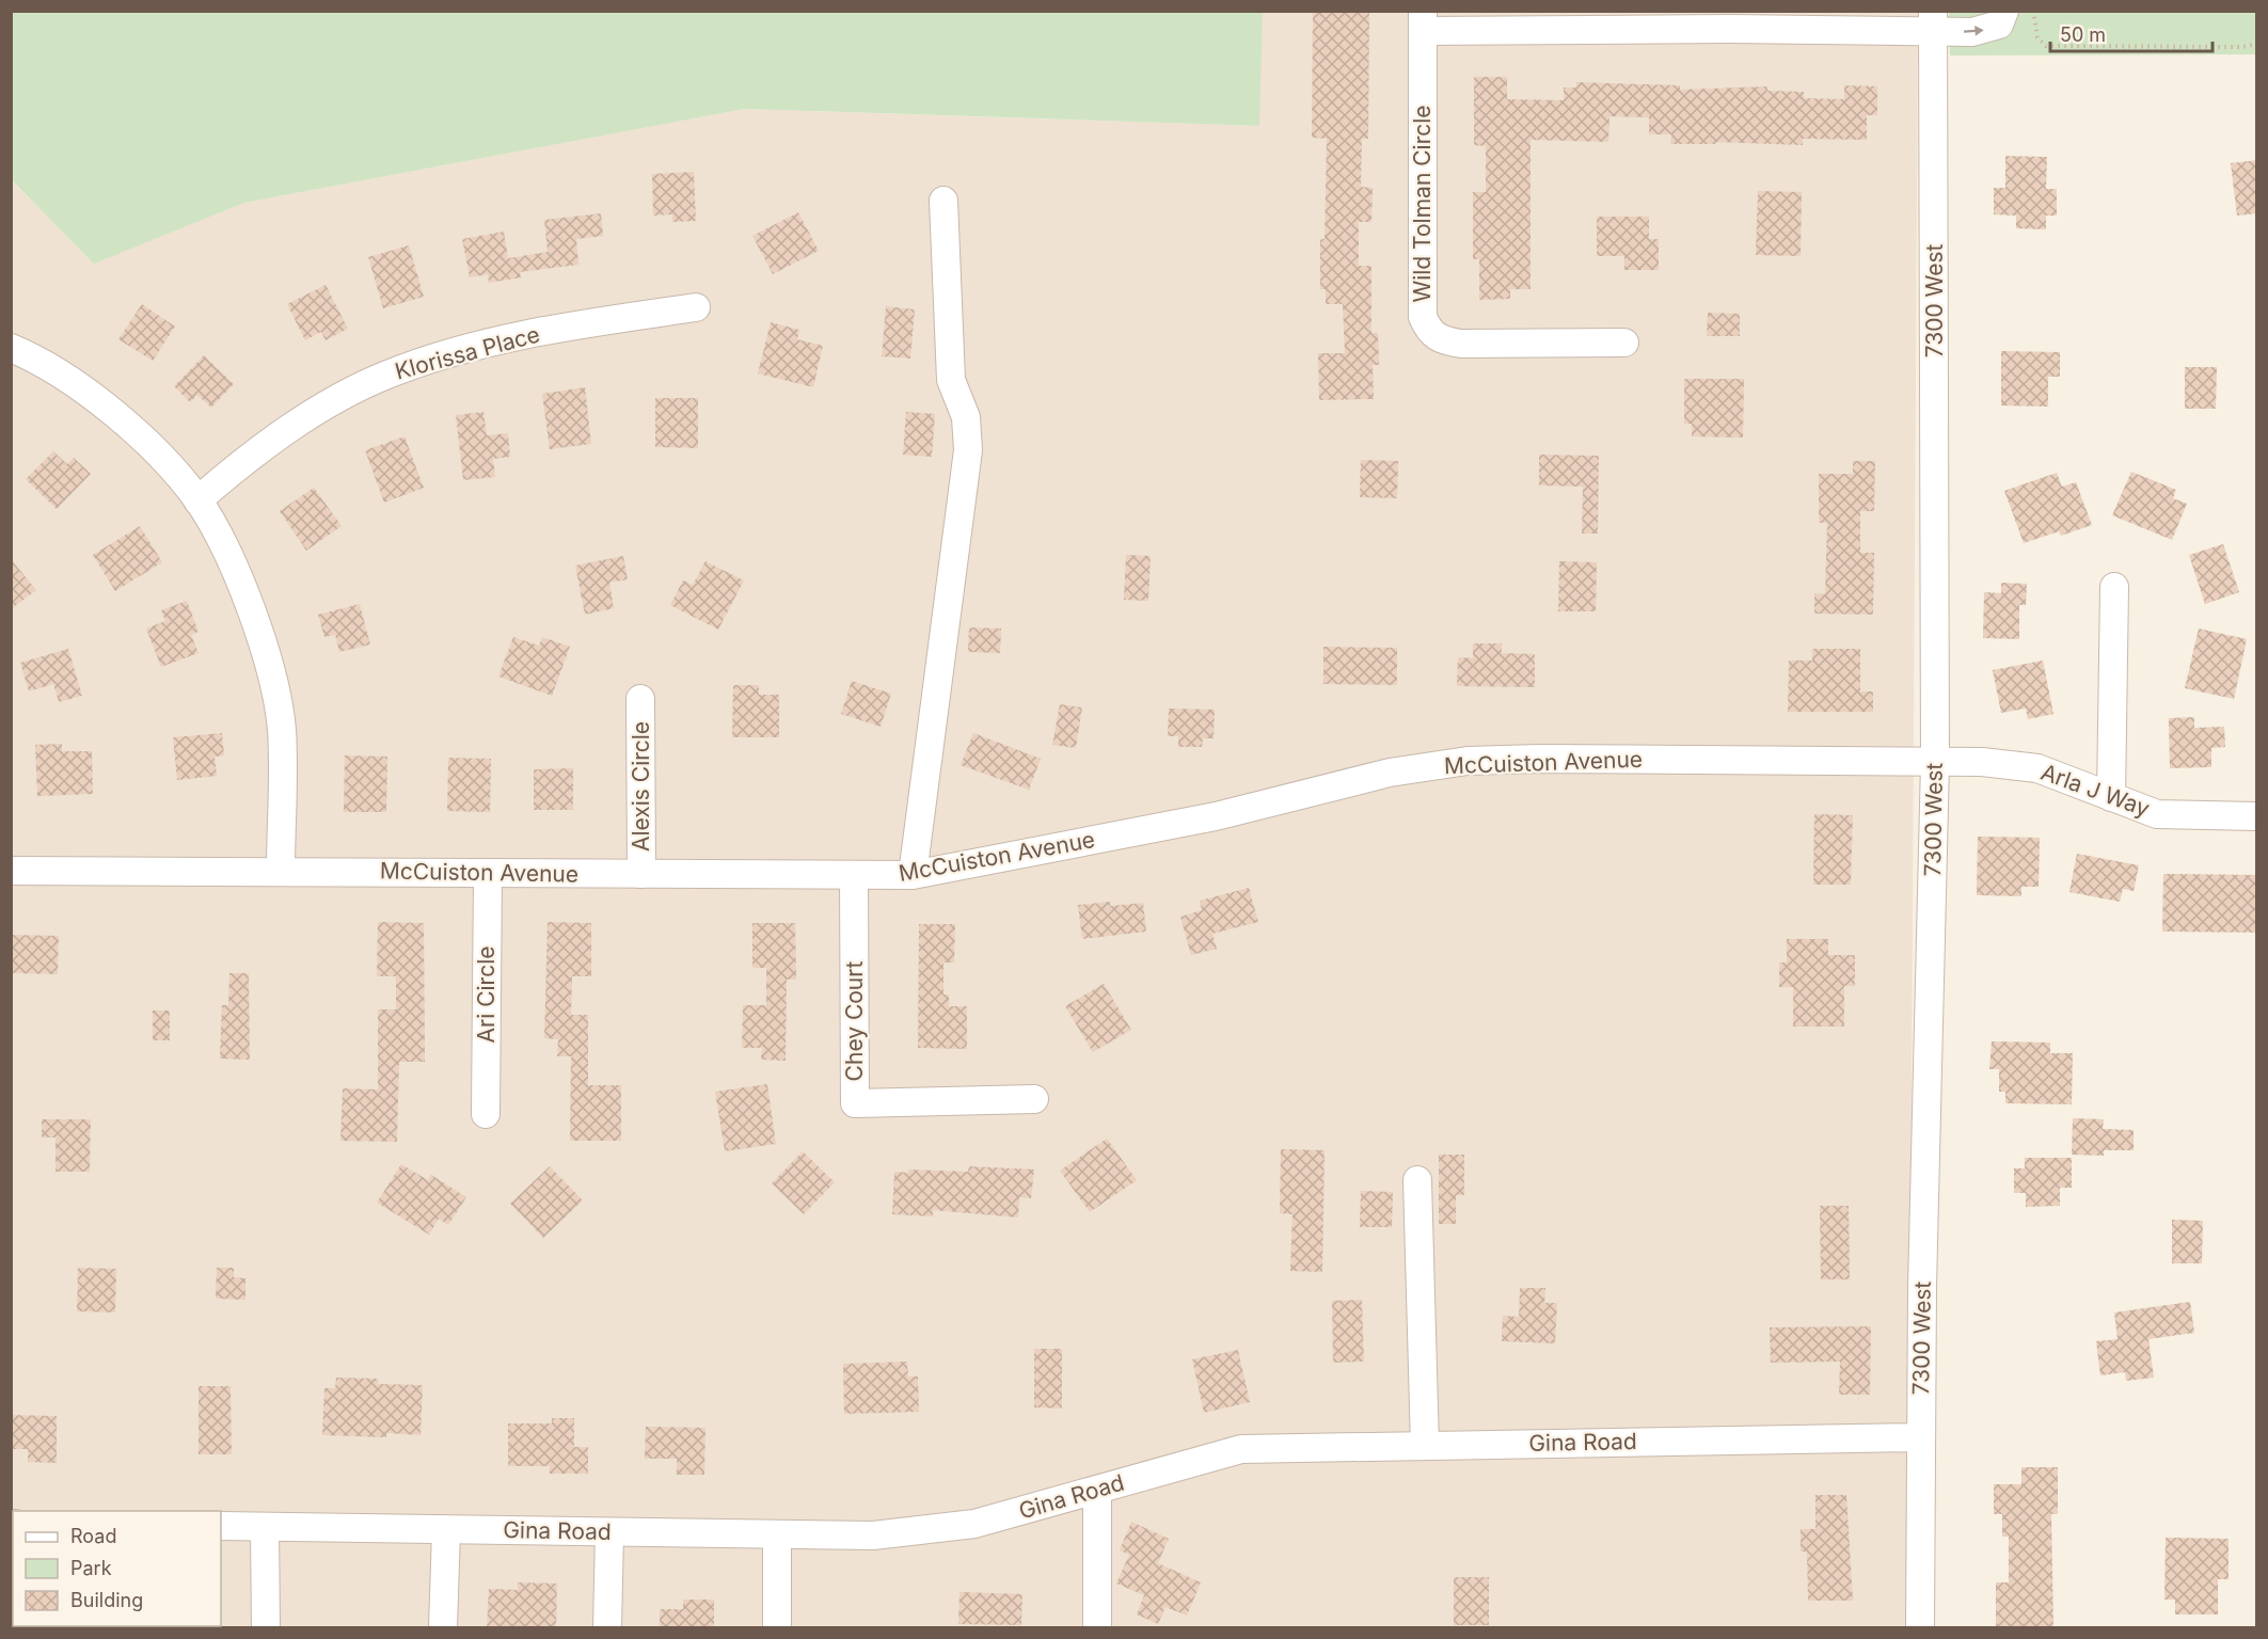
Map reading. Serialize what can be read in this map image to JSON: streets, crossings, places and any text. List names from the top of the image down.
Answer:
{
  "streets": {
    "street": [
      "Wild Tolman Circle",
      "7300 West",
      "Klorissa Place",
      "McCuiston Avenue",
      "Alexis Circle",
      "Arla J Way",
      "Ari Circle",
      "Chey Court",
      "Gina Road"
    ]
  },
  "crossings": [
    ["7300 West", "McCuiston Avenue"],
    ["7300 West", "Arla J Way"],
    ["7300 West", "Gina Road"],
    ["McCuiston Avenue", "Alexis Circle"],
    ["McCuiston Avenue", "Arla J Way"],
    ["McCuiston Avenue", "Ari Circle"],
    ["McCuiston Avenue", "Chey Court"]
  ],
  "legend": ["Road", "Park", "Building"],
  "scale_bar": "50 m"
}
